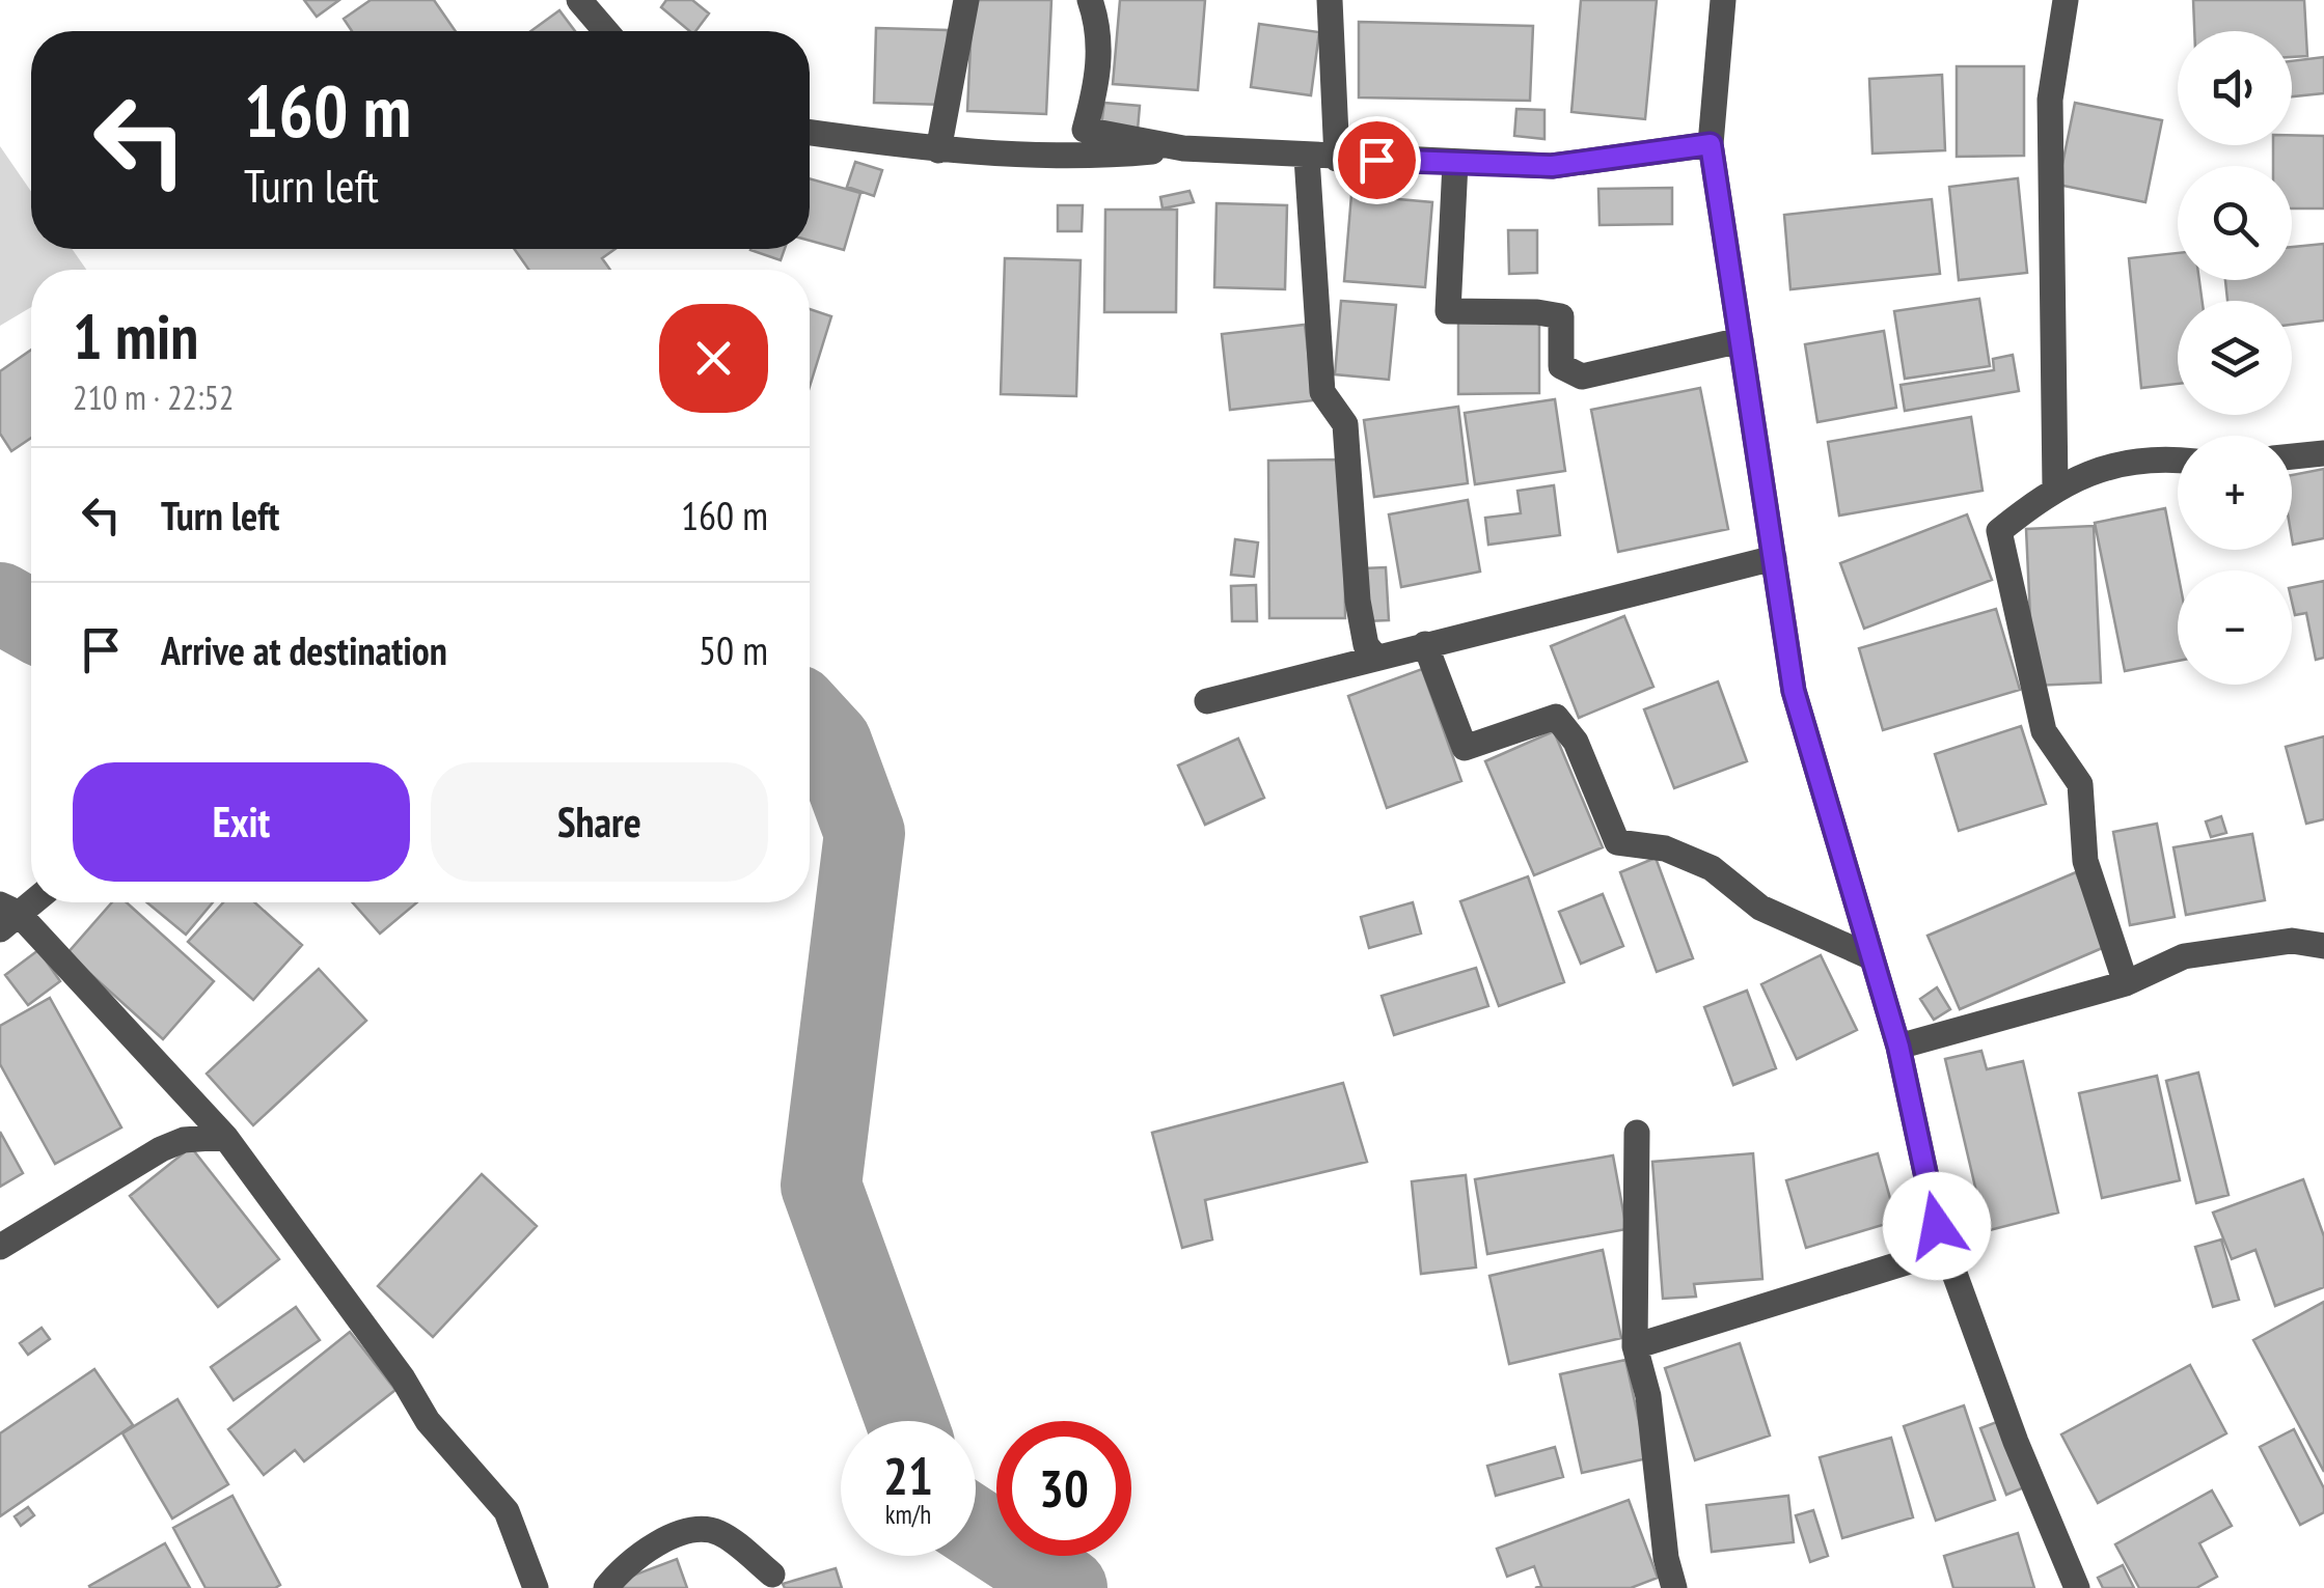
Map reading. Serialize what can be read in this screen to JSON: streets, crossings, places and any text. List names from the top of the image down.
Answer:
{
  "page": {
    "map_buttons": ["+", "−"],
    "turn": ["160 m", "Turn left"],
    "heading": ["1 min", "210 m · 22:52"],
    "list": [
      {
        "name": "Turn left",
        "value": "160 m"
      },
      {
        "name": "Arrive at destination",
        "value": "50 m"
      }
    ],
    "buttons": ["Exit", "Share"],
    "speed": "21 km/h",
    "limit": "30"
  }
}
